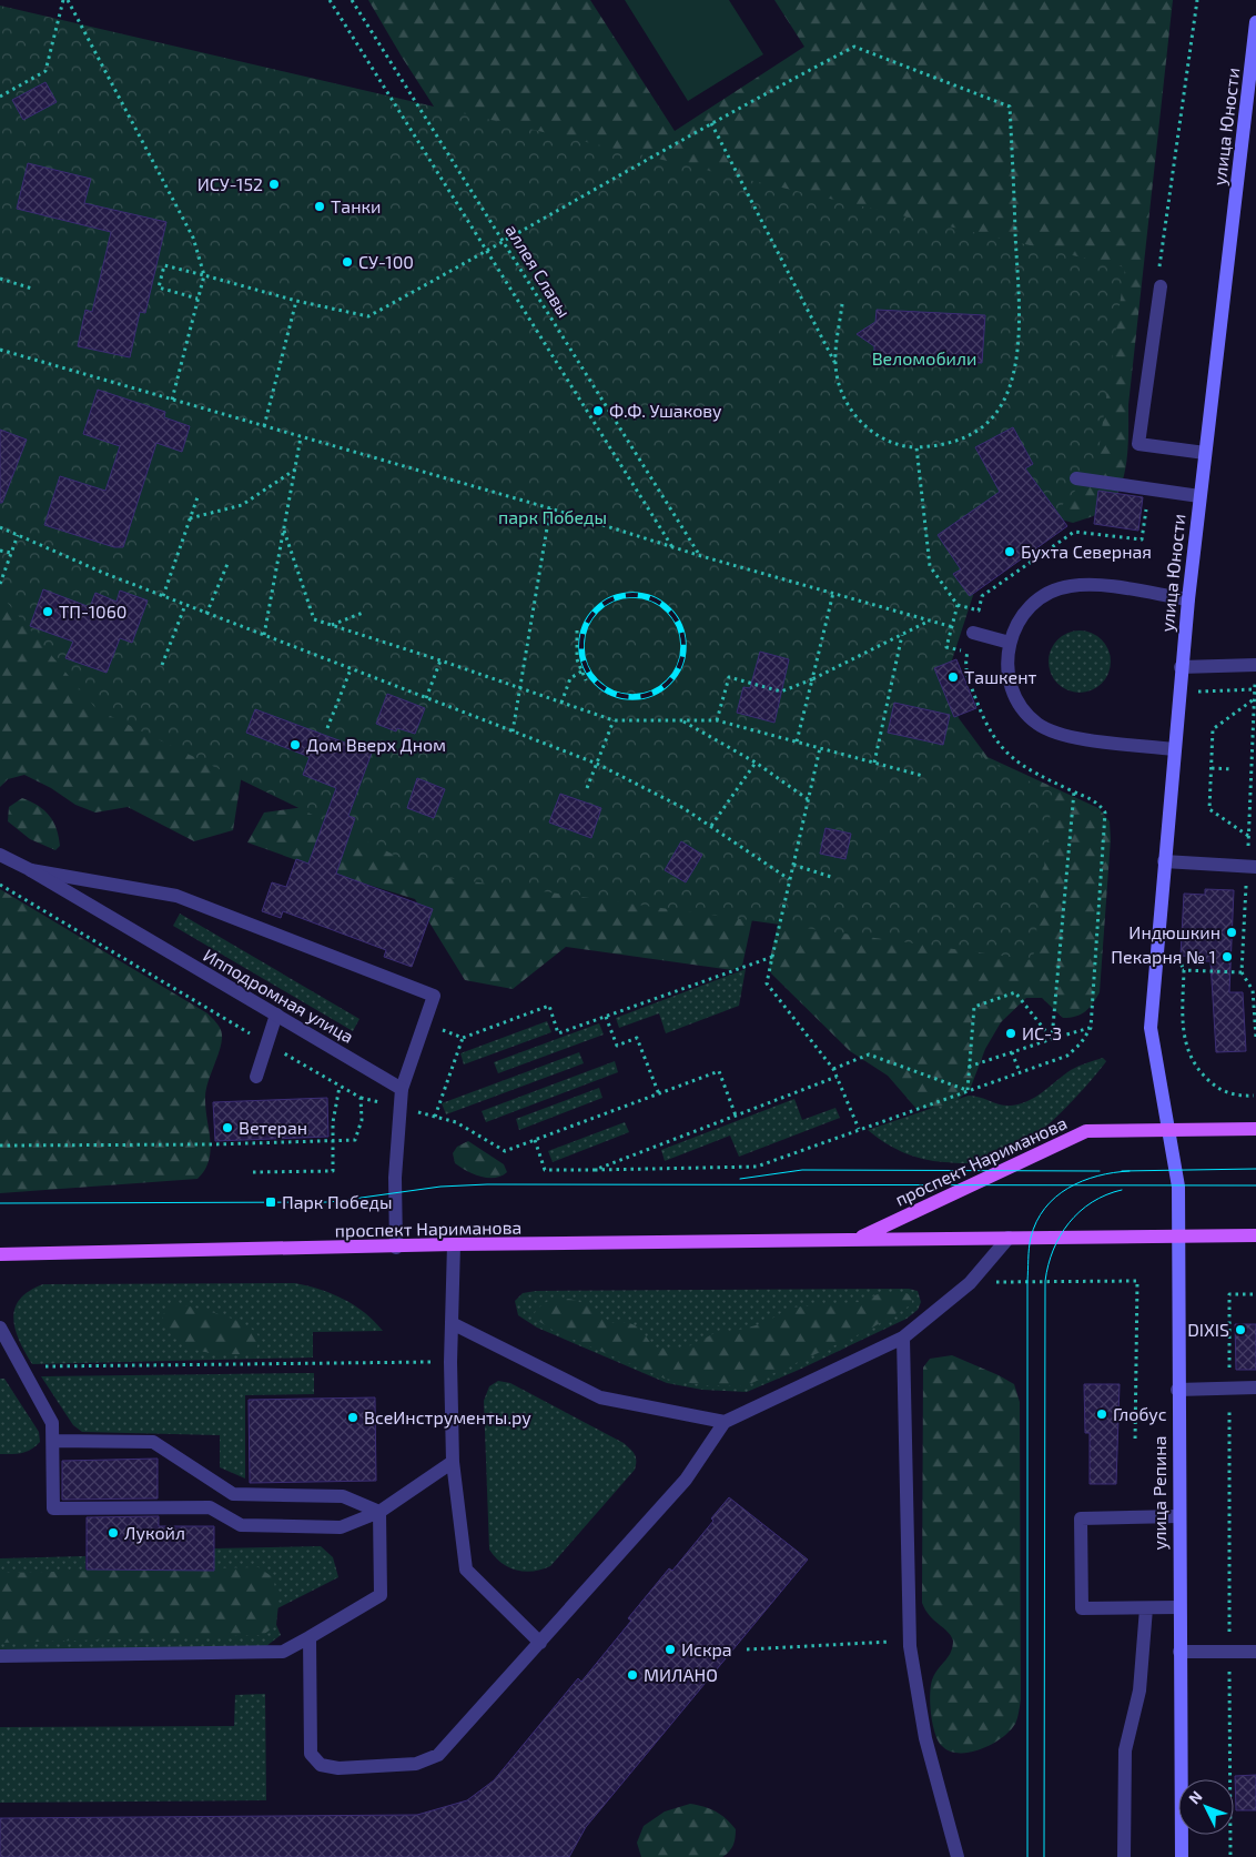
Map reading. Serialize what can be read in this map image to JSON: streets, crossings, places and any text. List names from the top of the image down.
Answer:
{
  "streets": {
    "main road": ["улица Юности", "проспект Нариманова", "улица Репина"],
    "street": ["Ипподромная улица"],
    "path": ["аллея Славы"]
  },
  "crossings": [
    ["улица Юности", "проспект Нариманова"],
    ["улица Юности", "улица Репина"],
    ["проспект Нариманова", "улица Репина"]
  ],
  "parks": ["Веломобили", "парк Победы"],
  "places": {
    "other": [
      "ИСУ-152",
      "Танки",
      "СУ-100",
      "Ф.Ф. Ушакову",
      "Бухта Северная",
      "ТП-1060",
      "Ташкент",
      "Дом Вверх Дном",
      "Индюшкин",
      "Пекарня № 1",
      "ИС-3",
      "Ветеран",
      "DIXIS",
      "Глобус",
      "ВсеИнструменты.ру",
      "Лукойл",
      "Искра",
      "МИЛАНО"
    ],
    "transit": ["Парк Победы"]
  },
  "north": "top left"
}
